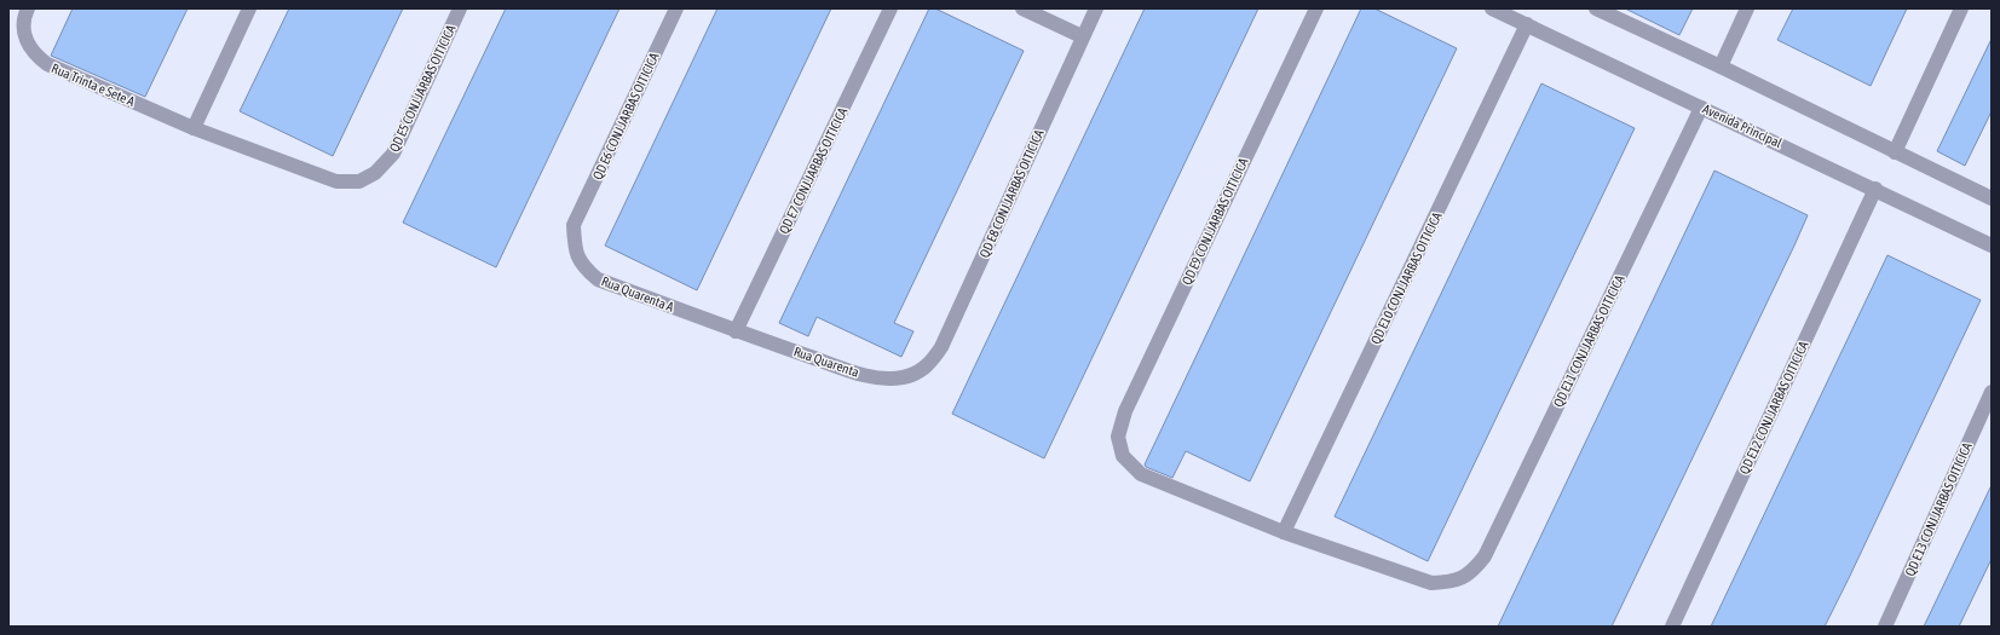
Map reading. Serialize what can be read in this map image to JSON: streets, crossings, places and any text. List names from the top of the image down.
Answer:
{
  "streets": {
    "street": [
      "Rua Trinta e Sete A",
      "QD E5 CONJ.JARBAS OITICICA",
      "QD E6 CONJ.JARBAS OITICICA",
      "Avenida Principal",
      "QD E7 CONJ.JARBAS OITICICA",
      "QD E8 CONJ.JARBAS OITICICA",
      "QD E9 CONJ.JARBAS OITICICA",
      "QD E10 CONJ.JARBAS OITICICA",
      "Rua Quarenta A",
      "QD E11 CONJ.JARBAS OITICICA",
      "Rua Quarenta",
      "QD E12 CONJ.JARBAS OITICICA",
      "QD E13 CONJ.JARBAS OITICICA"
    ]
  },
  "crossings": [
    ["Rua Trinta e Sete A", "QD E5 CONJ.JARBAS OITICICA"],
    ["QD E6 CONJ.JARBAS OITICICA", "Rua Quarenta A"],
    ["Avenida Principal", "QD E10 CONJ.JARBAS OITICICA"],
    ["Avenida Principal", "QD E11 CONJ.JARBAS OITICICA"],
    ["Avenida Principal", "QD E12 CONJ.JARBAS OITICICA"],
    ["QD E7 CONJ.JARBAS OITICICA", "Rua Quarenta A"],
    ["QD E7 CONJ.JARBAS OITICICA", "Rua Quarenta"],
    ["QD E8 CONJ.JARBAS OITICICA", "Rua Quarenta"],
    ["QD E9 CONJ.JARBAS OITICICA", "QD E10 CONJ.JARBAS OITICICA"],
    ["QD E9 CONJ.JARBAS OITICICA", "QD E11 CONJ.JARBAS OITICICA"],
    ["QD E10 CONJ.JARBAS OITICICA", "QD E11 CONJ.JARBAS OITICICA"],
    ["Rua Quarenta A", "Rua Quarenta"]
  ]
}
